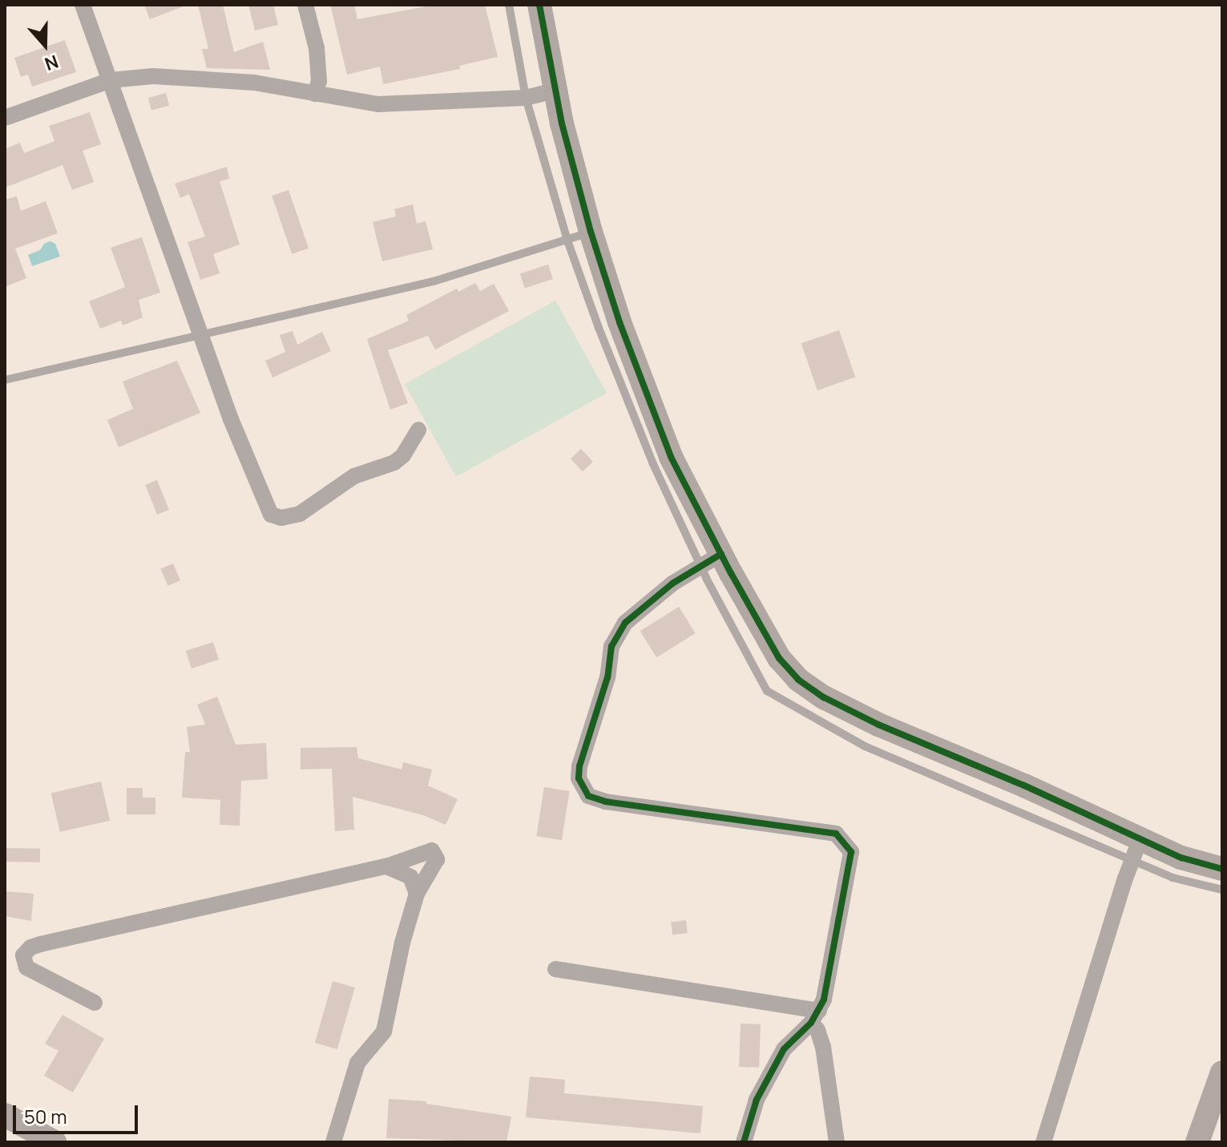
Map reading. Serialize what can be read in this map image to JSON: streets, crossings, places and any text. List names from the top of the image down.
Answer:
{
  "scale_bar": "50 m",
  "north": "bottom"
}
